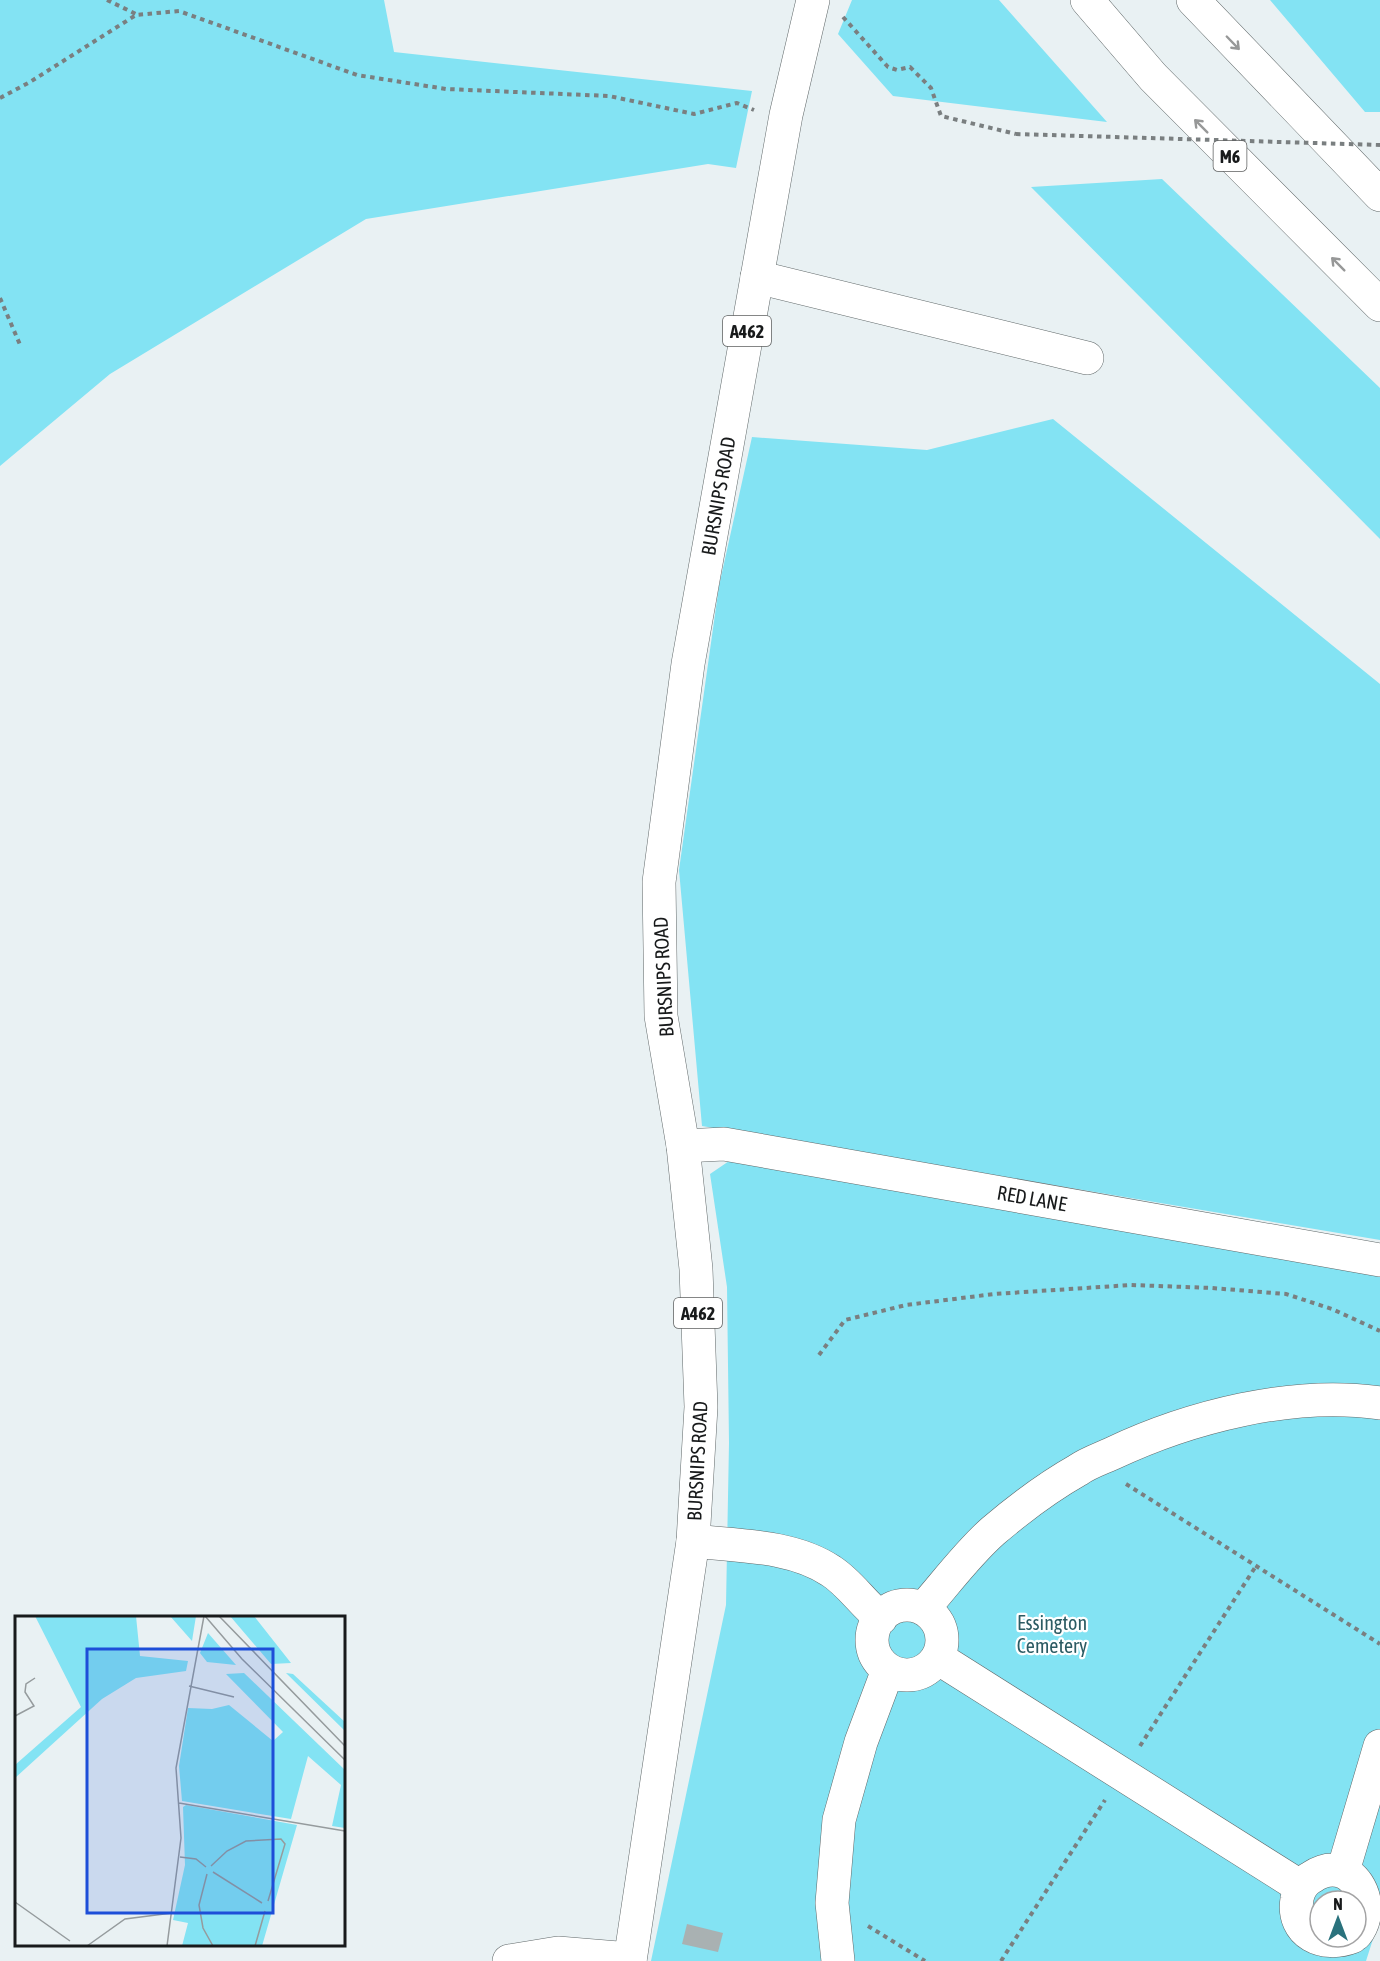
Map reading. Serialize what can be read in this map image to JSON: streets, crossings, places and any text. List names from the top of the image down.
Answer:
{
  "streets": {
    "main road": [
      "M6",
      "A462",
      "BURSNIPS ROAD",
      "RED LANE"
    ]
  },
  "crossings": [
    ["BURSNIPS ROAD", "RED LANE"]
  ],
  "parks": ["Essington Cemetery"],
  "north": "top"
}
